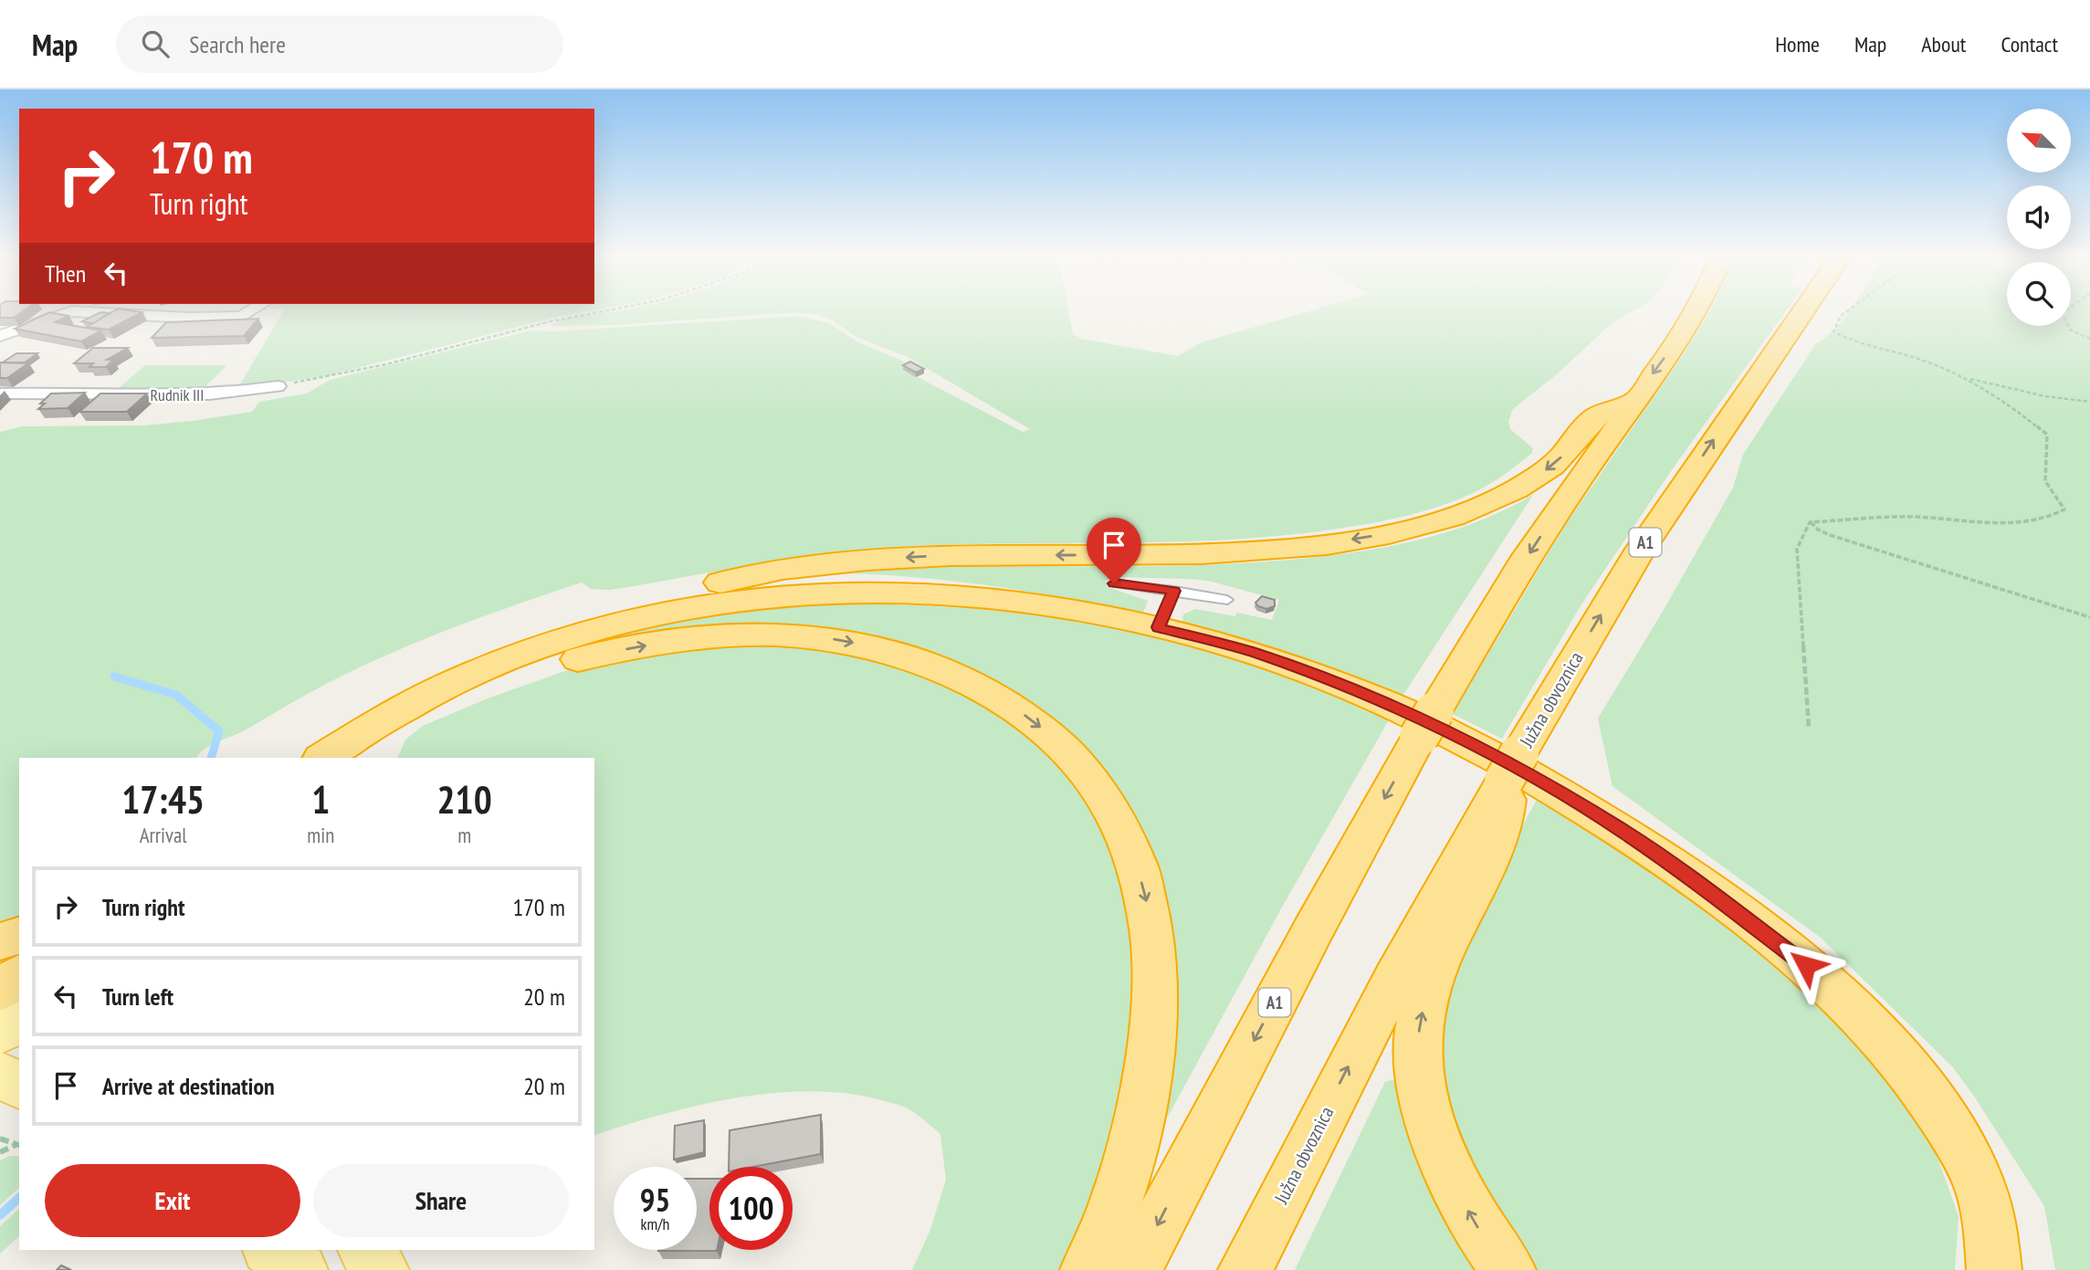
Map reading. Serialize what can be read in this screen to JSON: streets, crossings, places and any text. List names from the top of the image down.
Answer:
{
  "streets": {
    "highway": ["A1", "Južna obvoznica"],
    "street": ["Rudnik III"]
  },
  "north": "top left",
  "page": {
    "header": "Map",
    "search": "Search here",
    "nav": [
      "Home",
      "Map",
      "About",
      "Contact"
    ],
    "turn": ["170 m", "Turn right"],
    "then": "Then",
    "eta": [
      "17:45",
      "Arrival",
      "1",
      "min",
      "210",
      "m"
    ],
    "list": [
      {
        "name": "Turn right",
        "value": "170 m"
      },
      {
        "name": "Turn left",
        "value": "20 m"
      },
      {
        "name": "Arrive at destination",
        "value": "20 m"
      }
    ],
    "buttons": ["Exit", "Share"],
    "speed": "95 km/h",
    "limit": "100"
  }
}
